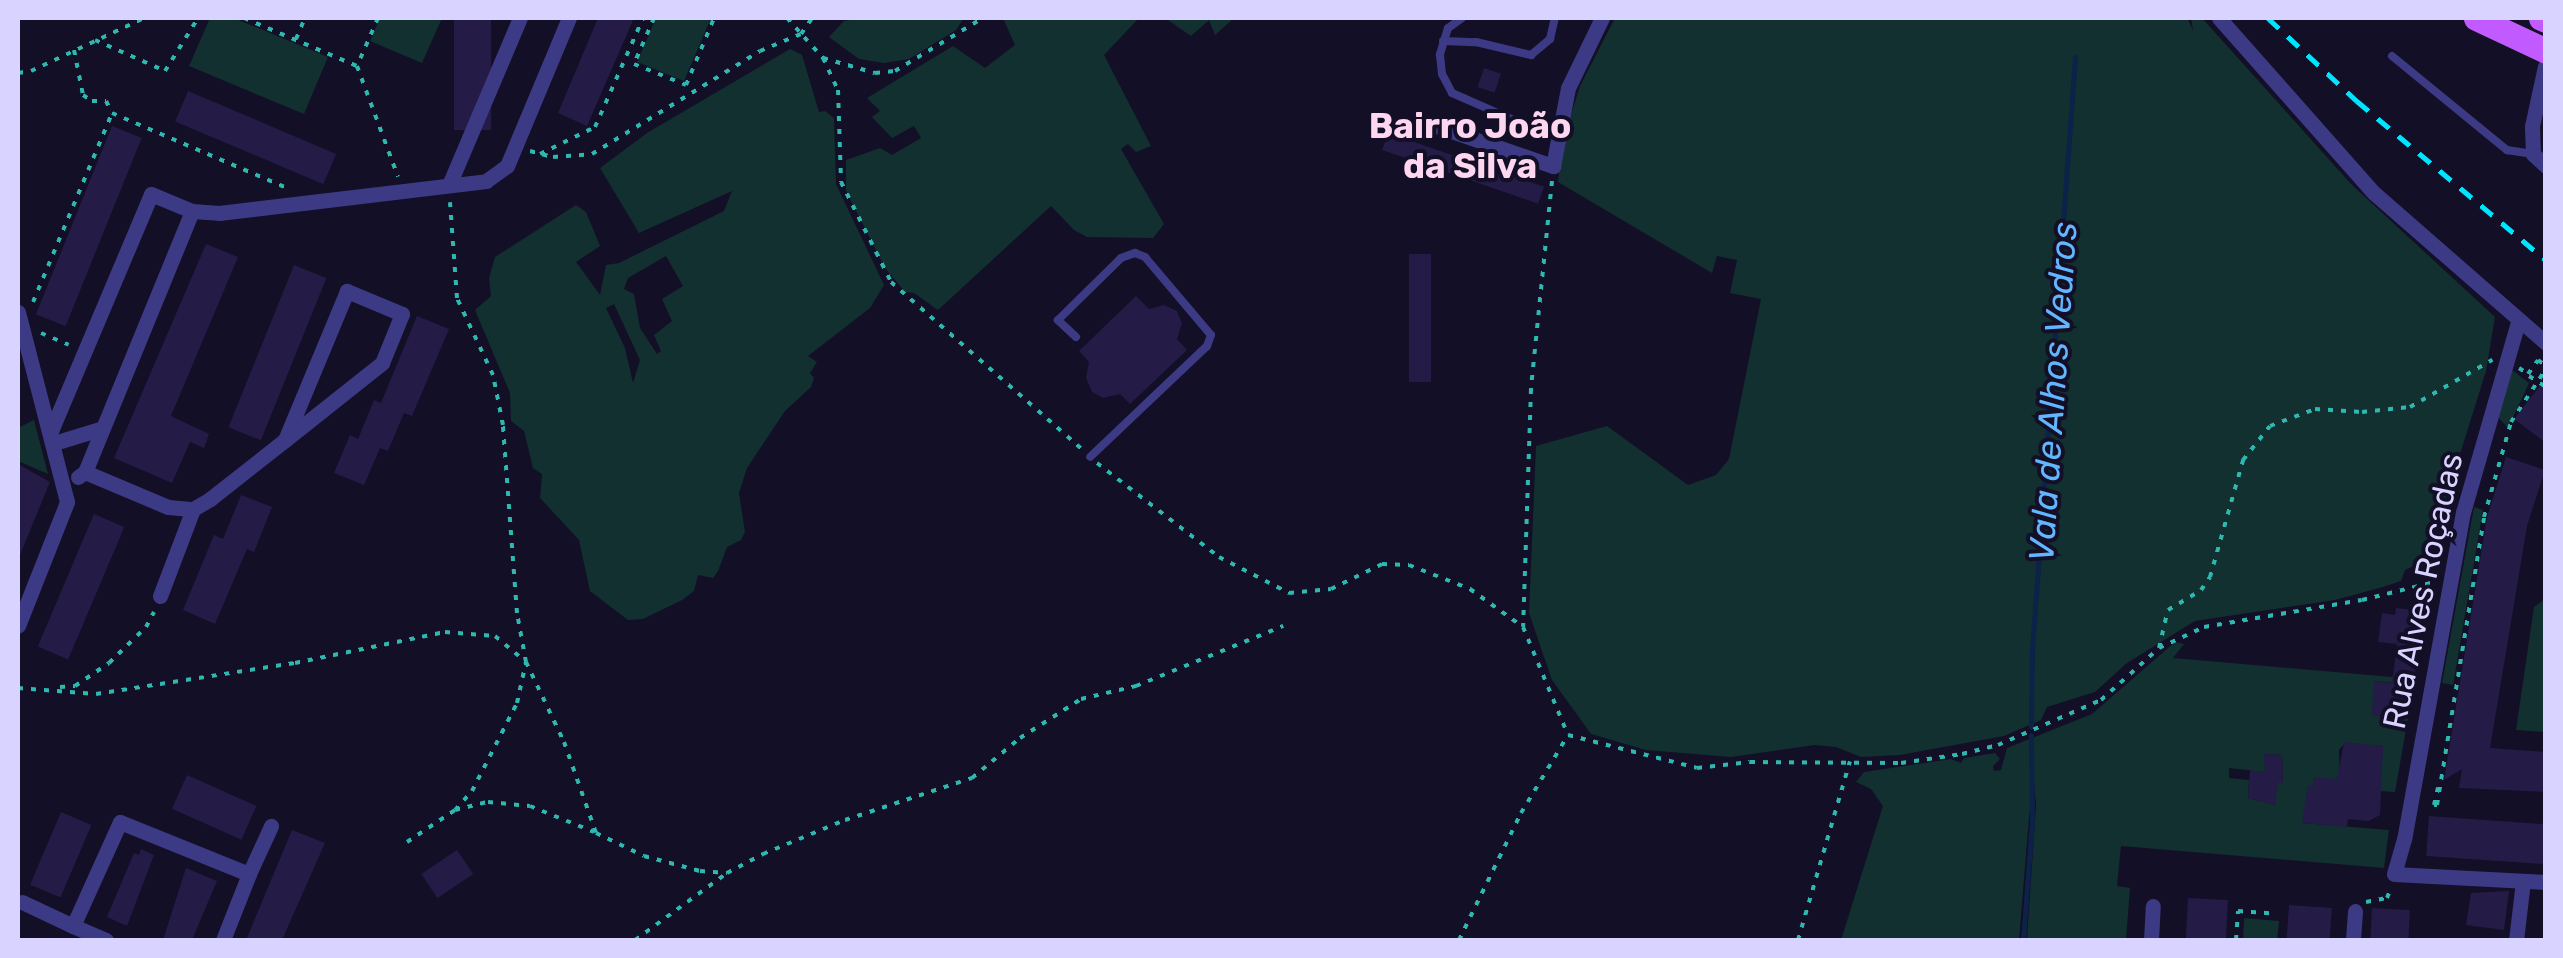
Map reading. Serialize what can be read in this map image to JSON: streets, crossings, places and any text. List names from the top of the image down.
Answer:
{
  "streets": {
    "street": ["Rua Alves Roçadas"]
  },
  "districts": ["Bairro João da Silva"],
  "water": ["Vala de Alhos Vedros"]
}
